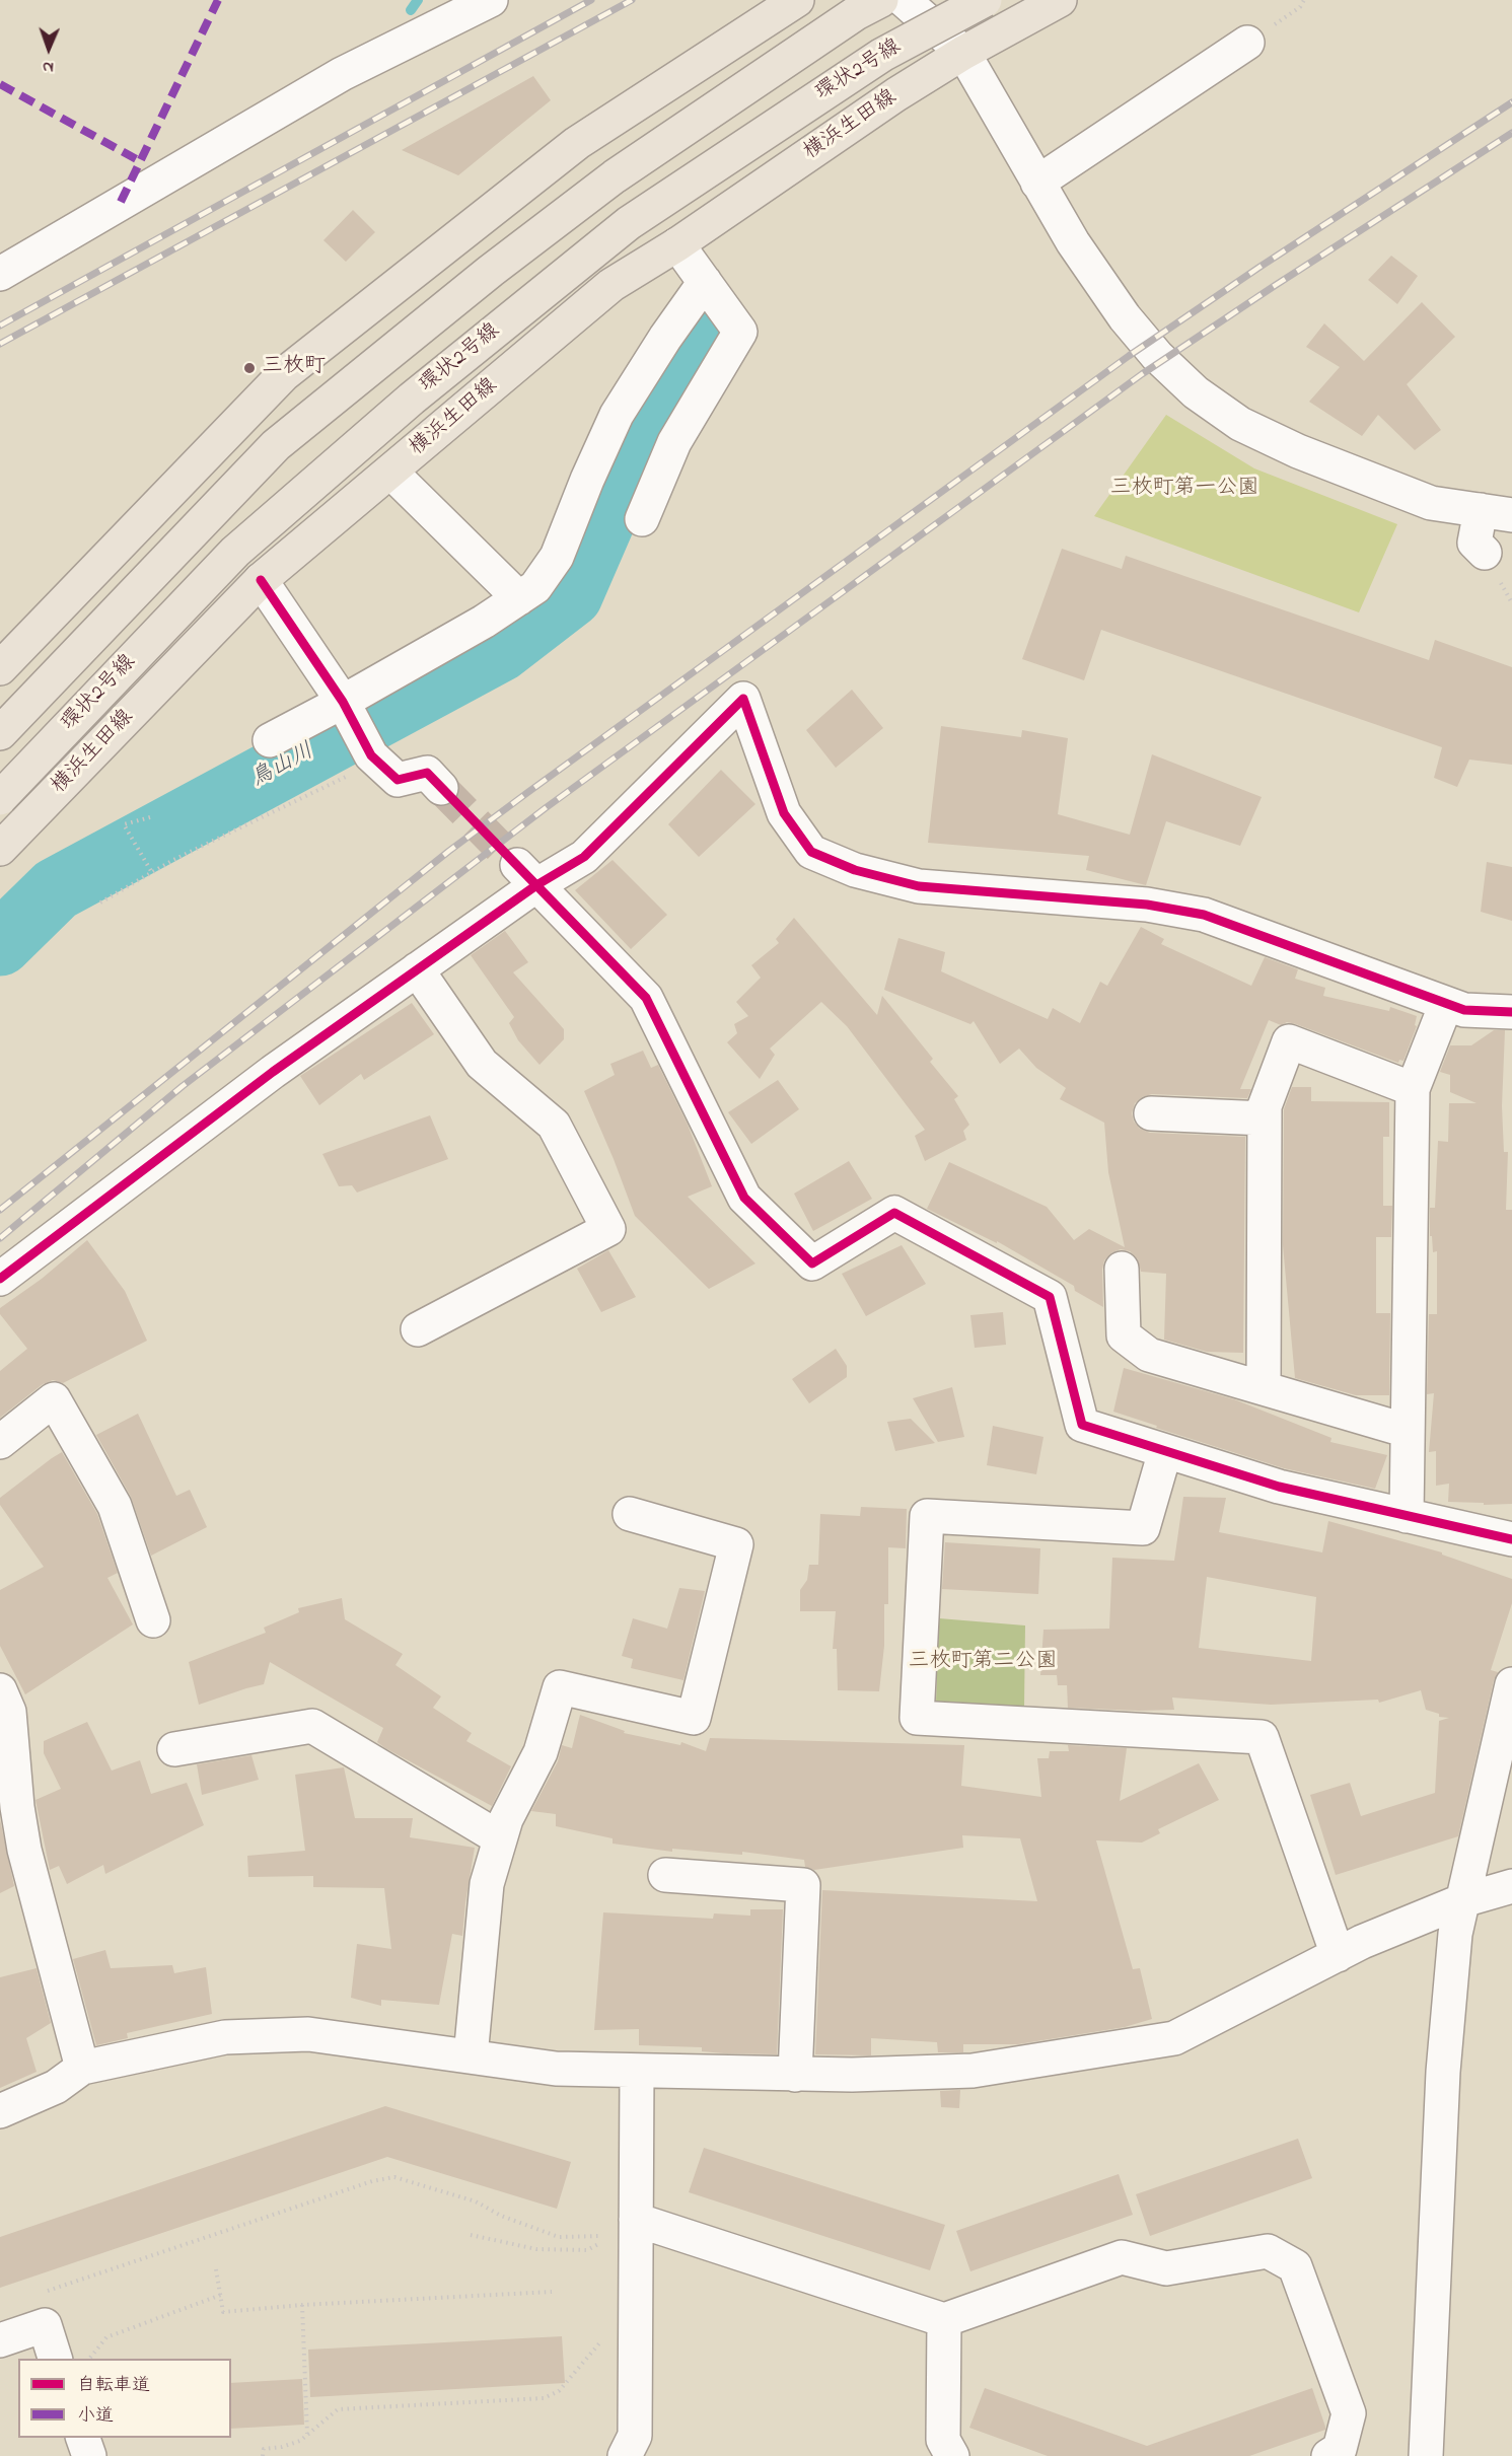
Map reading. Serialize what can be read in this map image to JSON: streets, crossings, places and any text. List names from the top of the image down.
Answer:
{
  "streets": {
    "main road": ["環状2号線", "横浜生田線"]
  },
  "water": ["鳥山川"],
  "parks": ["三枚町第一公園", "三枚町第二公園"],
  "places": ["三枚町"],
  "legend": ["自転車道", "小道"],
  "north": "bottom"
}
